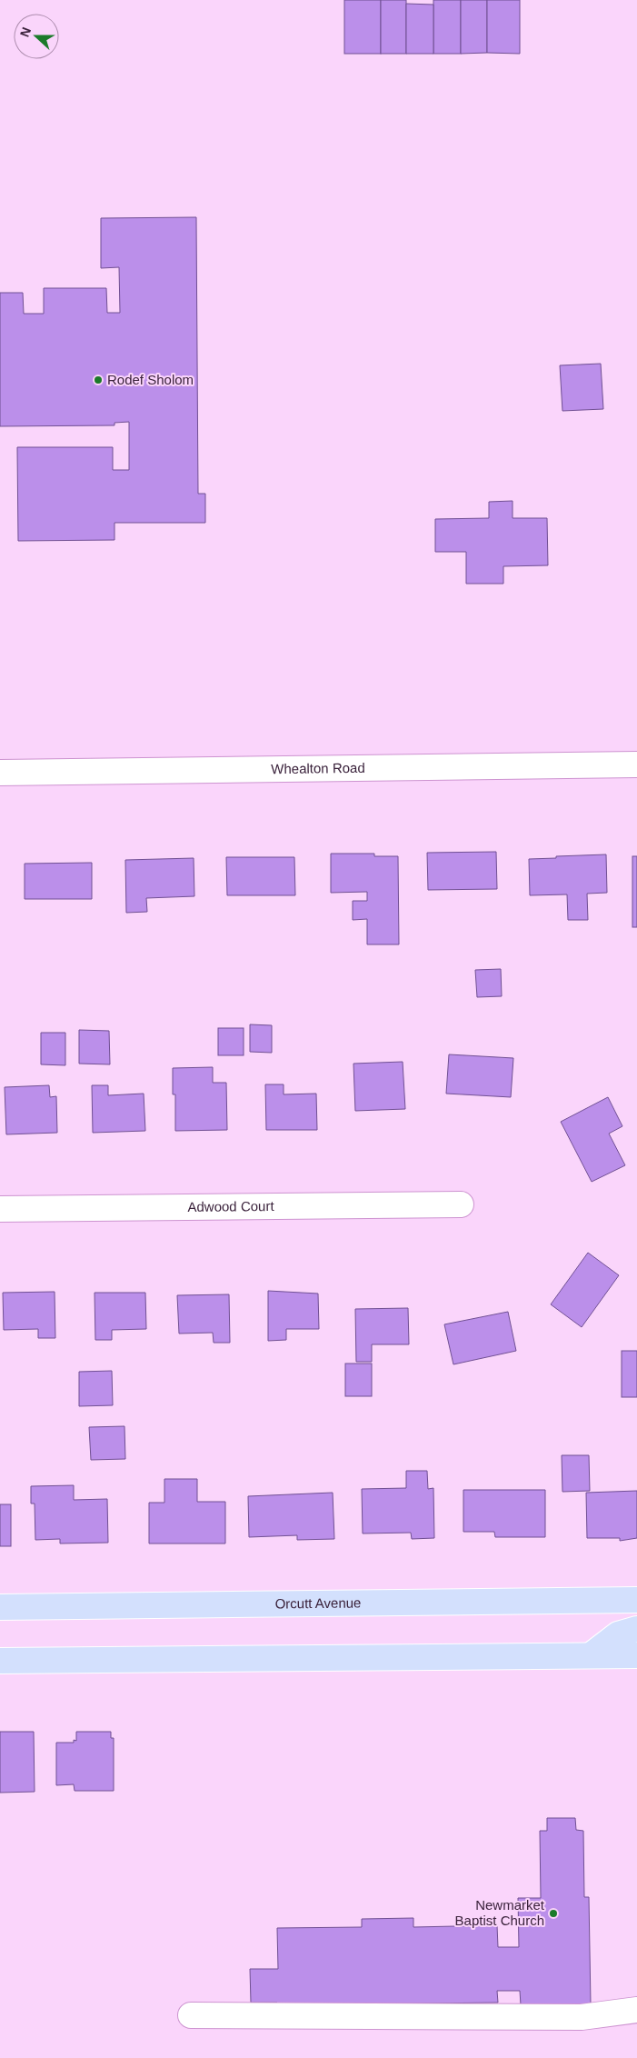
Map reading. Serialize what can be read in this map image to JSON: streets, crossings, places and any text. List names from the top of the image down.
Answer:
{
  "streets": {
    "main road": ["Orcutt Avenue"],
    "street": ["Whealton Road", "Adwood Court"]
  },
  "places": ["Rodef Sholom", "Newmarket Baptist Church"],
  "north": "left"
}
